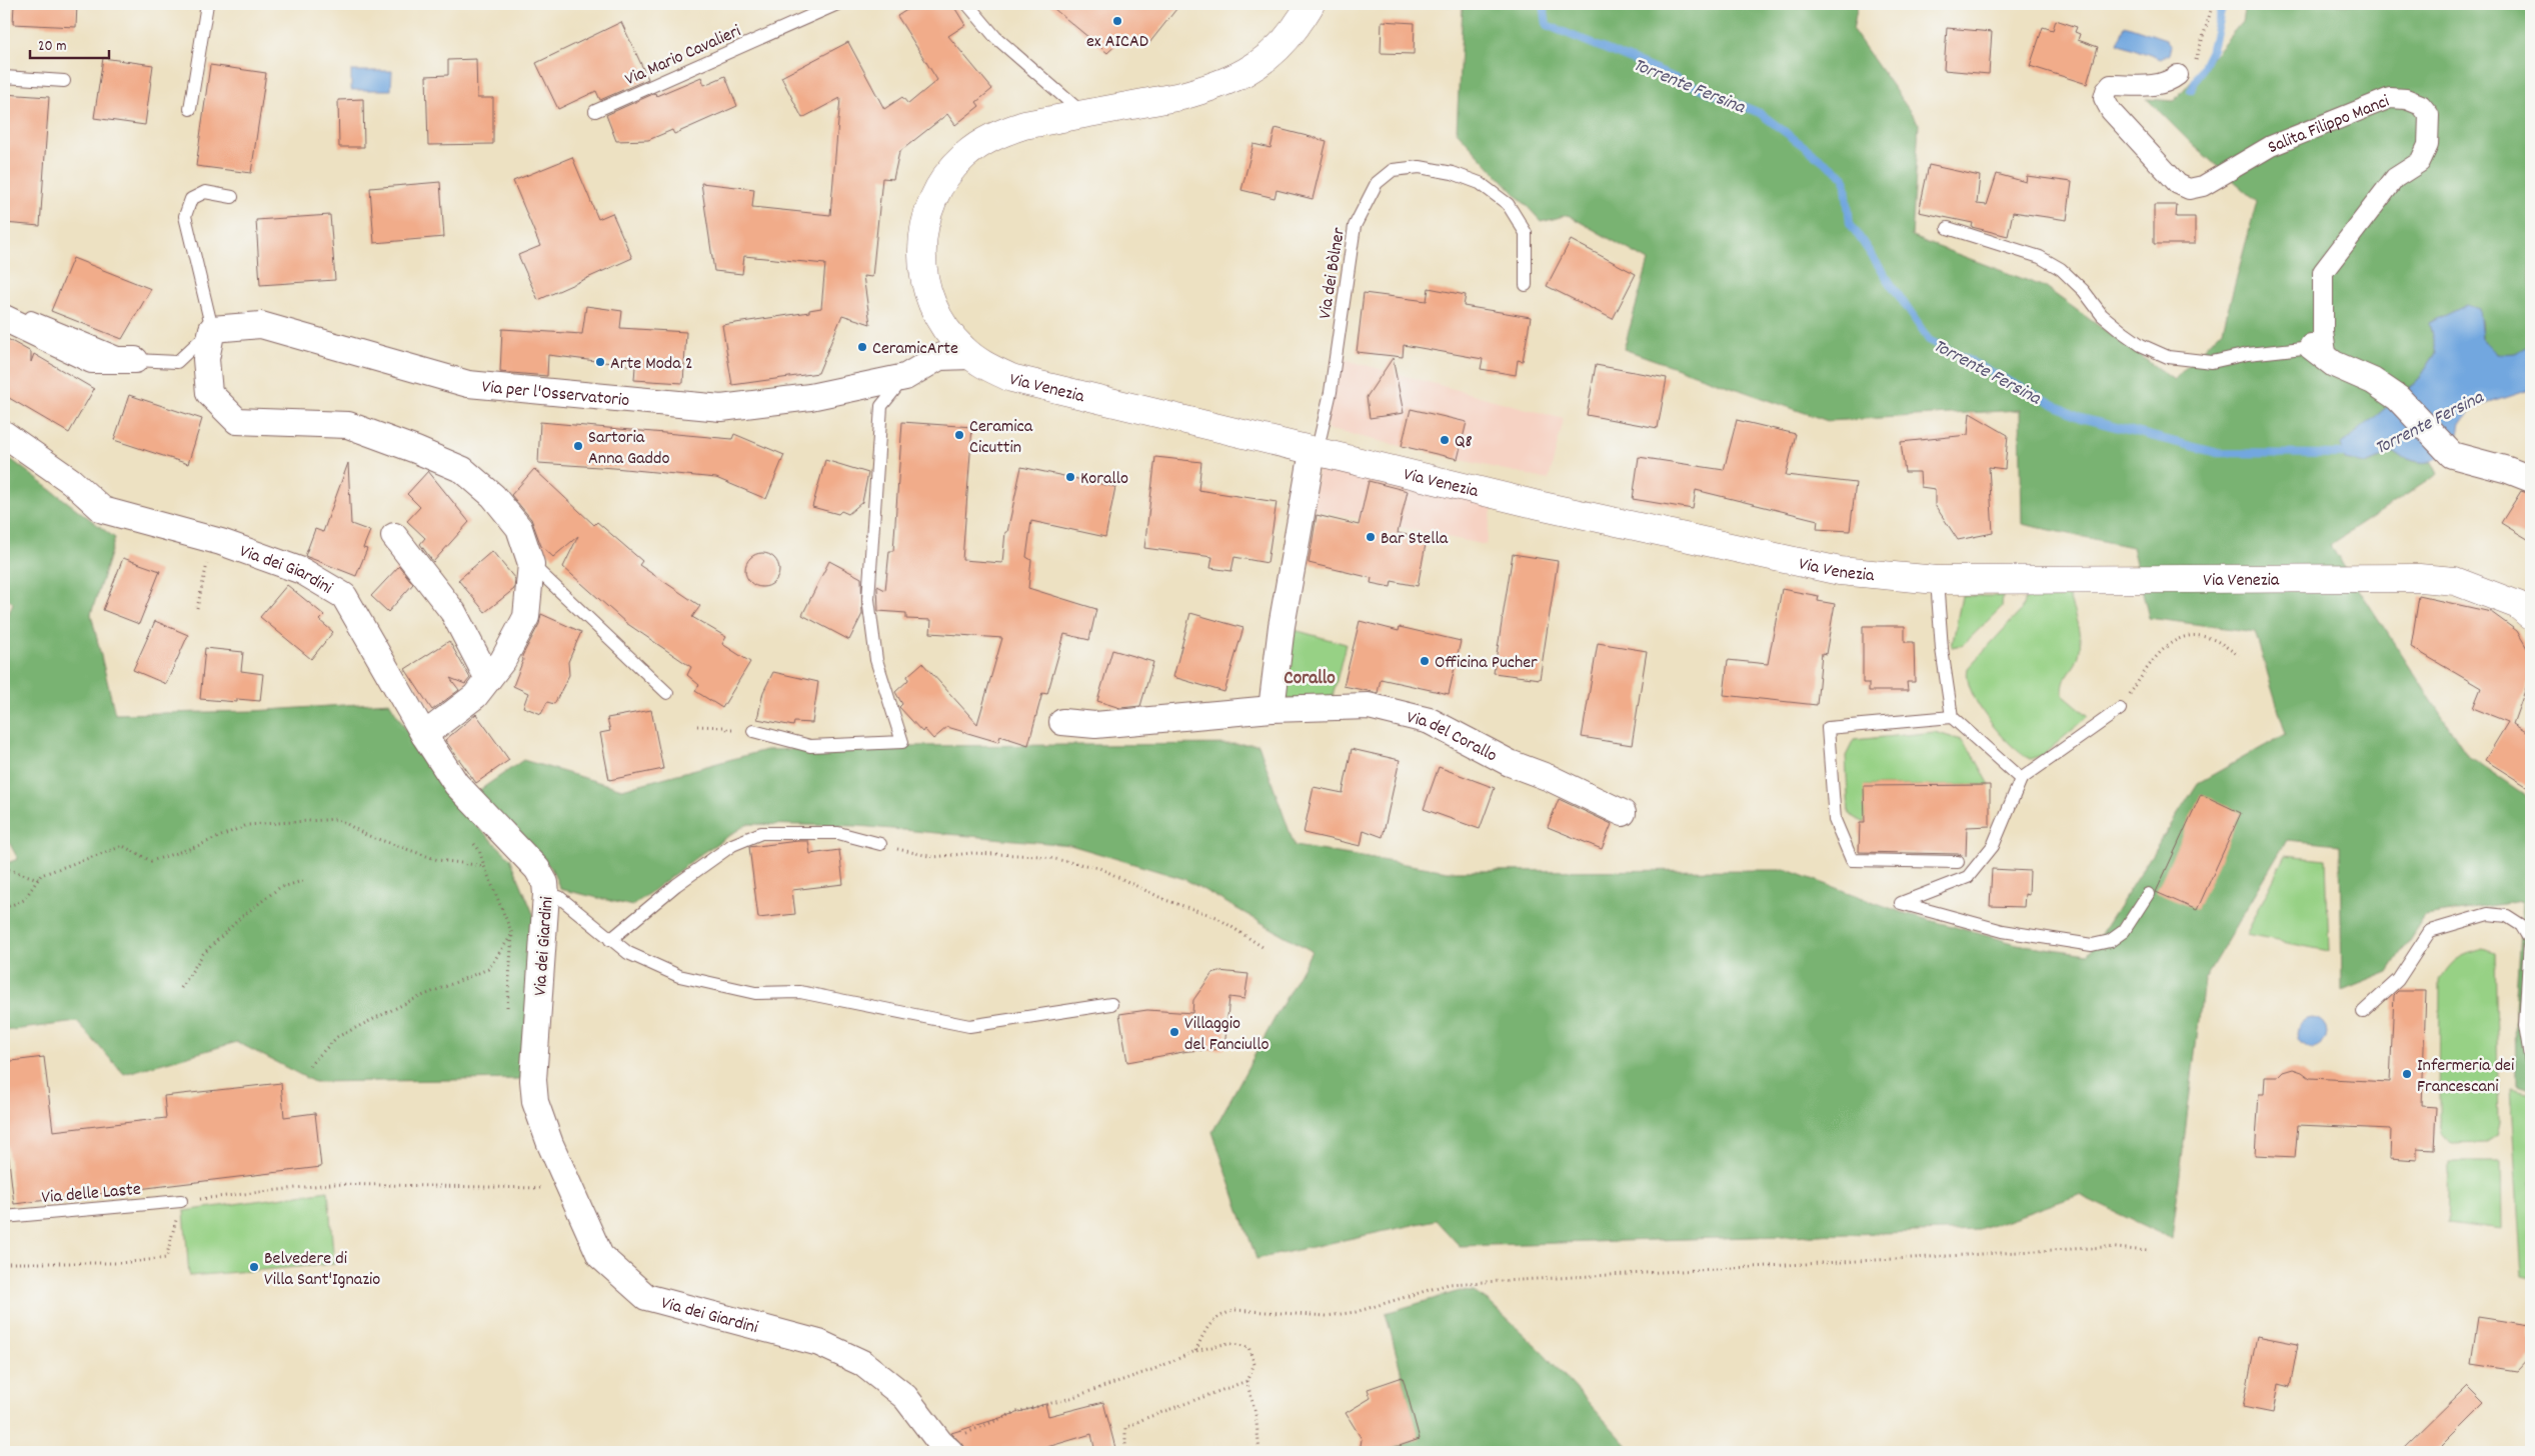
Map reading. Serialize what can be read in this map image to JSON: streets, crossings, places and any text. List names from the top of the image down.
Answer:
{
  "streets": {
    "main road": ["Via Venezia"],
    "street": [
      "Salita Filippo Manci",
      "Via per l'Osservatorio",
      "Via dei Giardini",
      "Via del Corallo"
    ],
    "lane": ["Via Mario Cavalieri", "Via dei Bòlner", "Via delle Laste"]
  },
  "crossings": [
    ["Via dei Bòlner", "Via Venezia"],
    ["Via Venezia", "Via per l'Osservatorio"]
  ],
  "districts": ["Corallo"],
  "water": ["Torrente Fersina"],
  "places": [
    "ex AICAD",
    "CeramicArte",
    "Arte Moda 2",
    "Ceramica Cicuttin",
    "Q8",
    "Sartoria Anna Gaddo",
    "Korallo",
    "Bar Stella",
    "Officina Pucher",
    "Villaggio del Fanciullo",
    "Infermeria dei Francescani",
    "Belvedere di Villa Sant'Ignazio"
  ],
  "scale_bar": "20 m"
}
